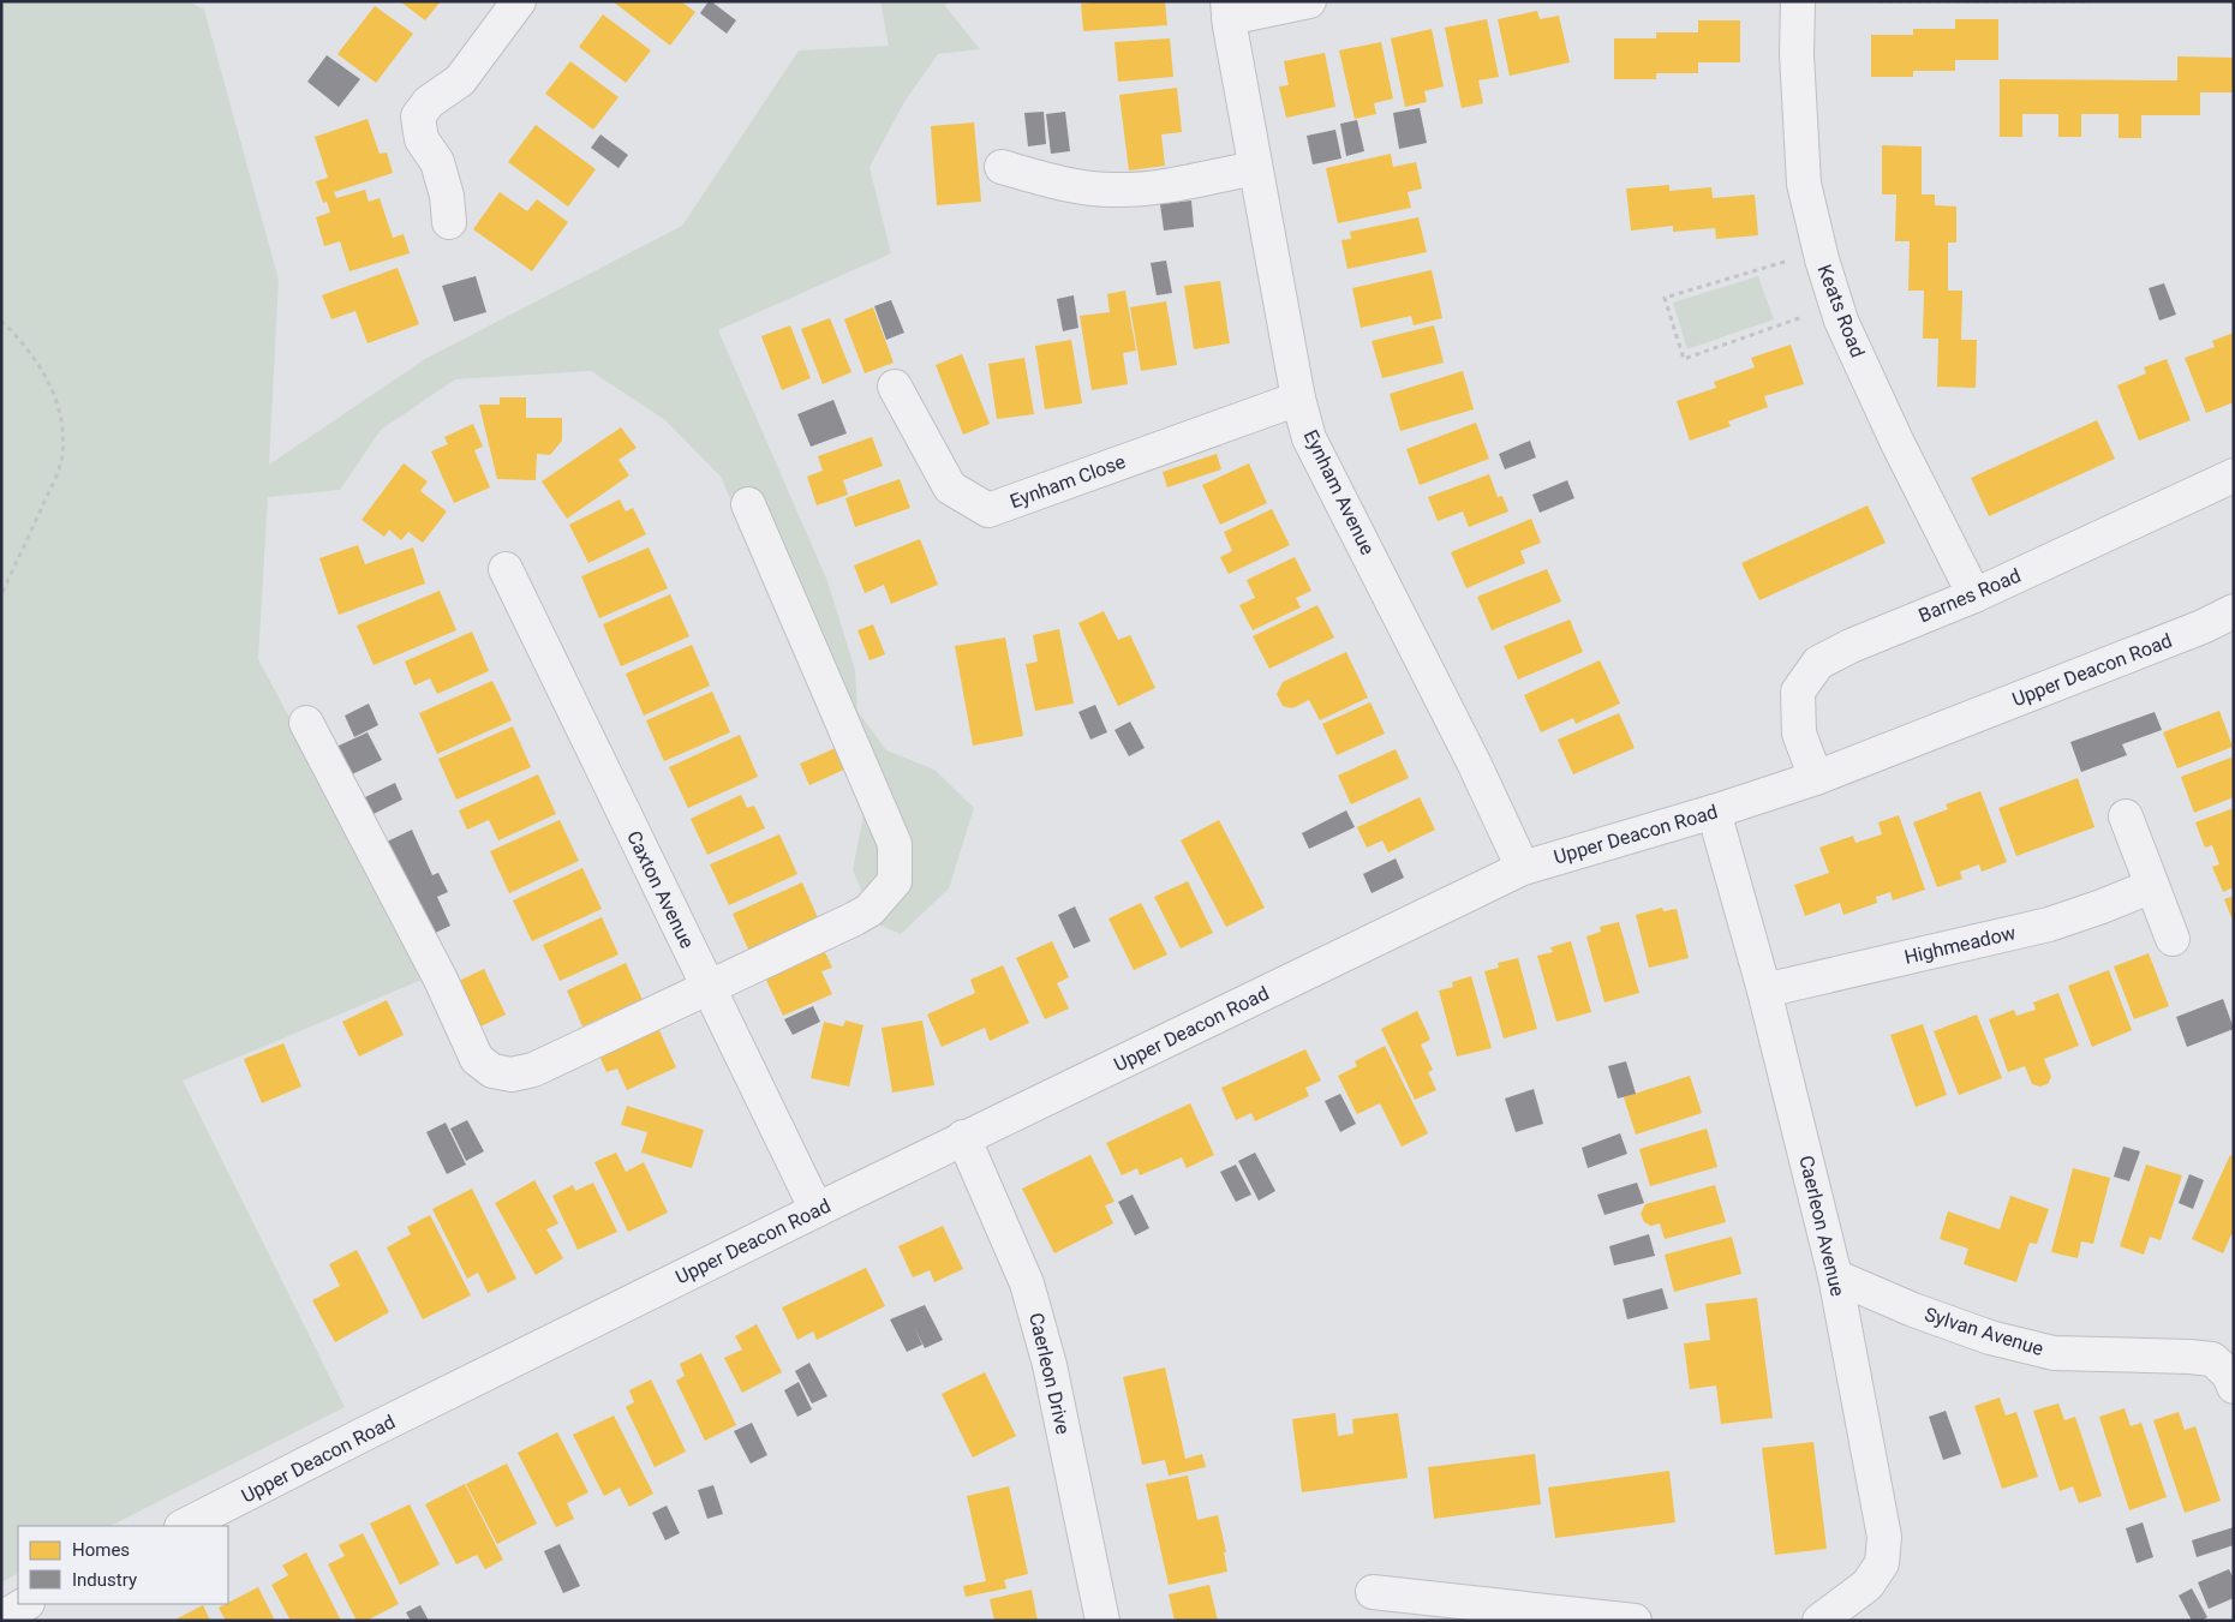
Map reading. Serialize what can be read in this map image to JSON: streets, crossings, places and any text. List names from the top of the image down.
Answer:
{
  "streets": {
    "street": [
      "Keats Road",
      "Eynham Close",
      "Eynham Avenue",
      "Barnes Road",
      "Upper Deacon Road",
      "Caxton Avenue",
      "Highmeadow",
      "Caerleon Avenue",
      "Sylvan Avenue",
      "Caerleon Drive"
    ]
  },
  "crossings": [
    ["Keats Road", "Barnes Road"],
    ["Eynham Close", "Eynham Avenue"],
    ["Eynham Avenue", "Upper Deacon Road"],
    ["Barnes Road", "Upper Deacon Road"],
    ["Upper Deacon Road", "Caxton Avenue"],
    ["Upper Deacon Road", "Caerleon Avenue"],
    ["Upper Deacon Road", "Caerleon Drive"],
    ["Highmeadow", "Caerleon Avenue"],
    ["Caerleon Avenue", "Sylvan Avenue"]
  ],
  "legend": ["Homes", "Industry"]
}
